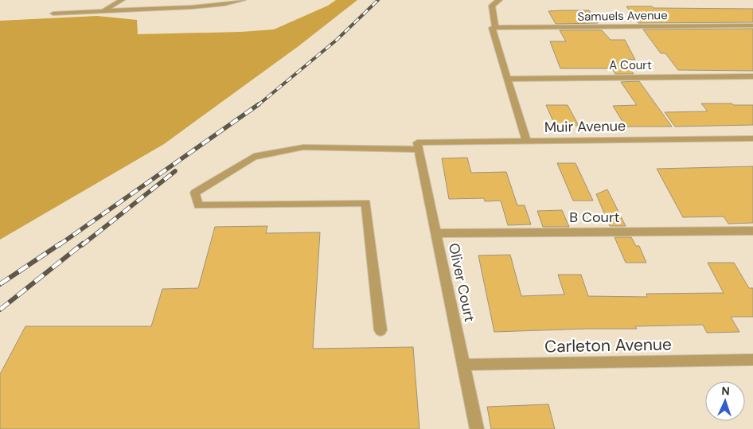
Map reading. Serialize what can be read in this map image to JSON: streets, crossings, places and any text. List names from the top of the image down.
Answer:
{
  "streets": {
    "street": [
      "Samuels Avenue",
      "A Court",
      "Muir Avenue",
      "B Court",
      "Oliver Court",
      "Carleton Avenue"
    ]
  },
  "crossings": [
    ["Muir Avenue", "Oliver Court"],
    ["B Court", "Oliver Court"],
    ["Oliver Court", "Carleton Avenue"]
  ],
  "north": "top"
}
